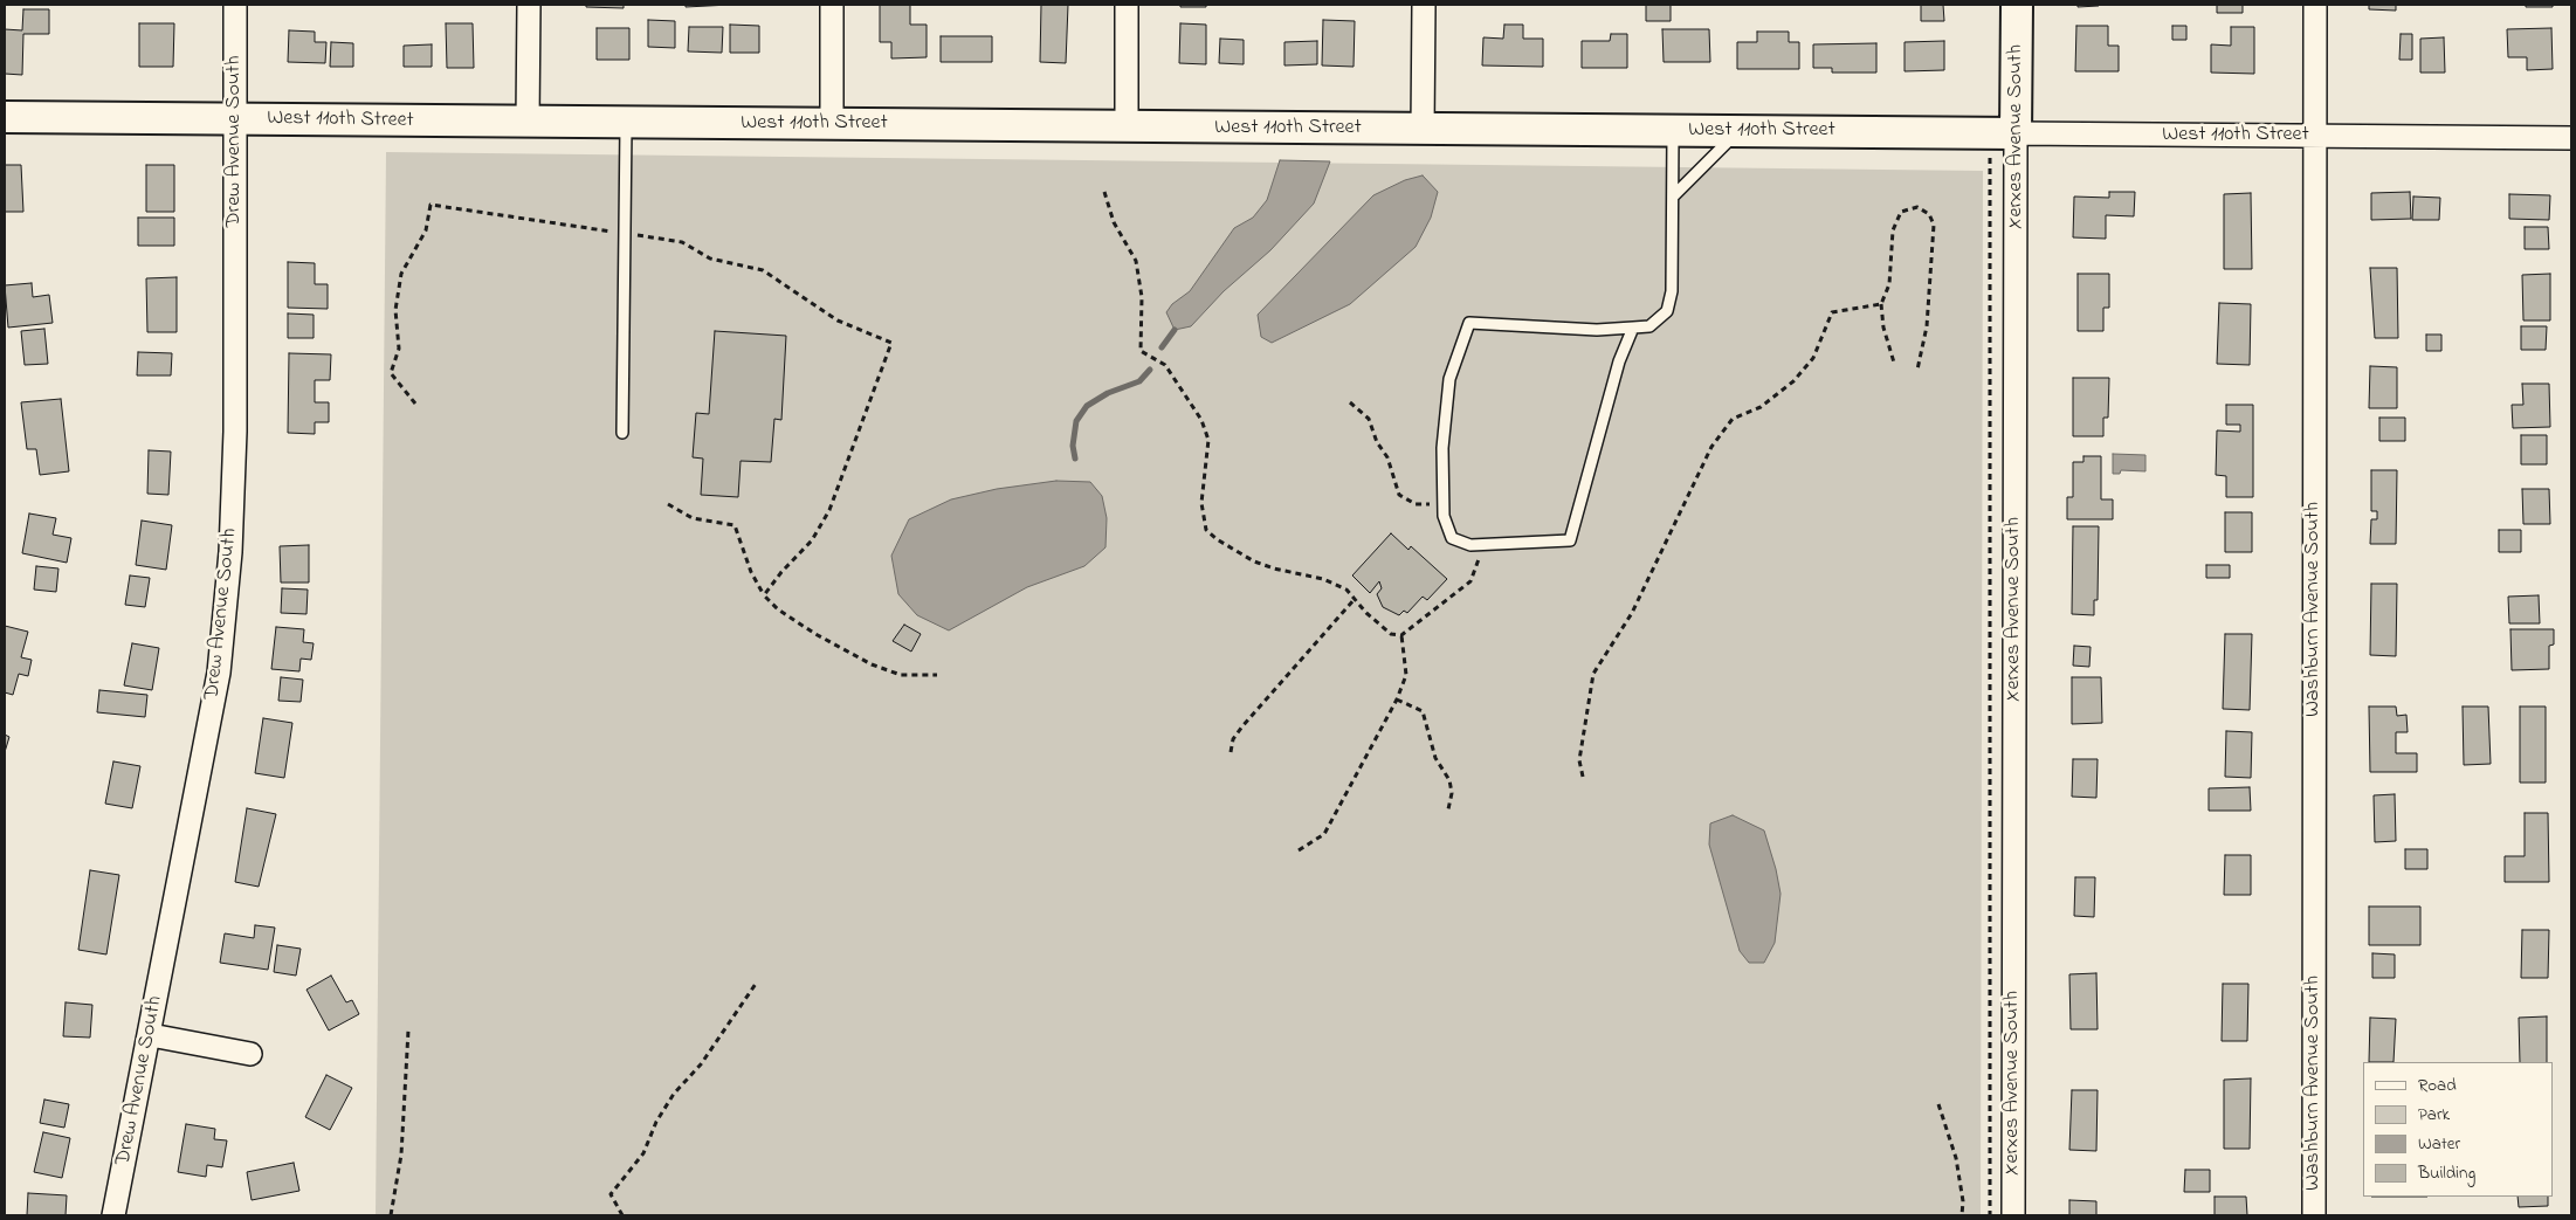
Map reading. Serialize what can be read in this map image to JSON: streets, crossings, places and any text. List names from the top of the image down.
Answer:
{
  "streets": {
    "street": [
      "West 110th Street",
      "Xerxes Avenue South",
      "Drew Avenue South",
      "Washburn Avenue South"
    ]
  },
  "crossings": [
    ["West 110th Street", "Xerxes Avenue South"],
    ["West 110th Street", "Drew Avenue South"],
    ["West 110th Street", "Washburn Avenue South"]
  ],
  "legend": [
    "Road",
    "Park",
    "Water",
    "Building"
  ]
}
